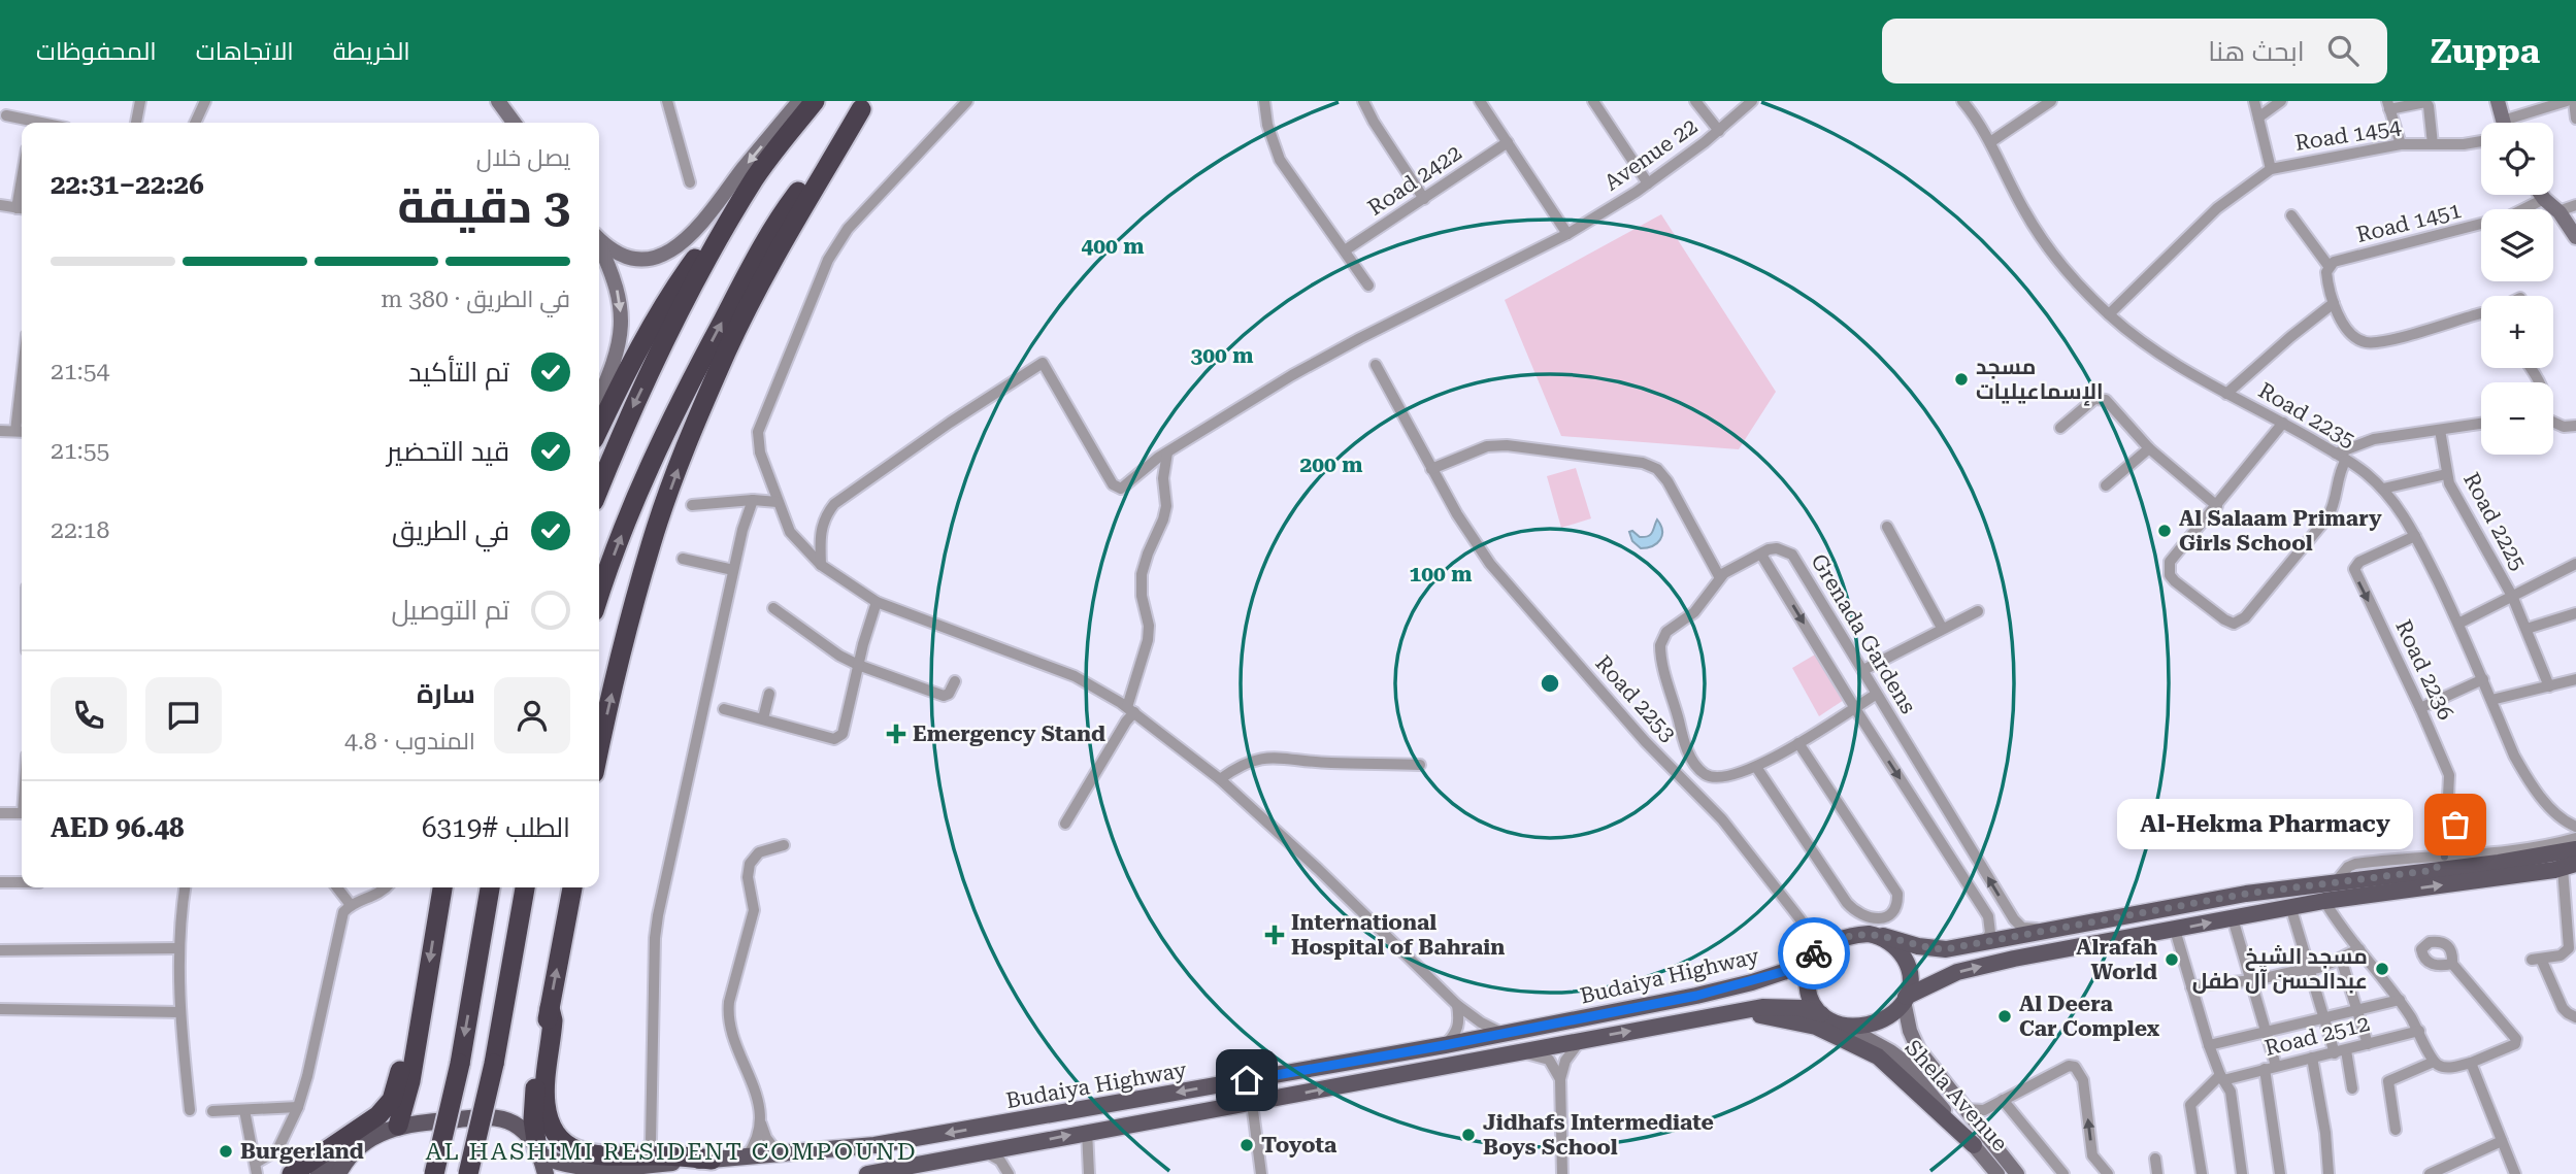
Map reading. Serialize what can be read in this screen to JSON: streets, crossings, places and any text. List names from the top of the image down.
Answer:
{
  "streets": {
    "main road": ["Budaiya Highway"],
    "street": [
      "Road 1454",
      "Avenue 22",
      "Road 2422",
      "Road 1451",
      "Road 2235",
      "Road 2225",
      "Grenada Gardens",
      "Road 2236",
      "Road 2253",
      "Road 2512",
      "Shela Avenue"
    ]
  },
  "crossings": [
    ["Road 2235", "Road 2236"],
    ["Road 2253", "Budaiya Highway"],
    ["Road 2253", "Shela Avenue"],
    ["Budaiya Highway", "Shela Avenue"]
  ],
  "districts": ["AL HASHIMI RESIDENT COMPOUND"],
  "places": {
    "other": [
      "مسجد الإسماعيليات",
      "Al Salaam Primary Girls School",
      "Al-Hekma Pharmacy",
      "Alrafah World",
      "مسجد الشيخ عبدالحسن آل طفل",
      "Al Deera Car Complex",
      "Jidhafs Intermediate Boys School",
      "Toyota",
      "Burgerland"
    ],
    "health": ["Emergency Stand", "International Hospital of Bahrain"]
  },
  "page": {
    "header": "Zuppa",
    "search": "ابحث هنا",
    "nav": ["الخريطة", "الاتجاهات", "المحفوظات"],
    "map_buttons": ["+", "−"],
    "heading": ["3 دقيقة", "يصل خلال", "22:26–22:31"],
    "panel": [
      "سارة",
      "المندوب · 4.8",
      "الطلب #6319",
      "AED 96.48"
    ],
    "bar": "في الطريق · 380 m",
    "list": [
      ["تم التأكيد", "21:54"],
      ["قيد التحضير", "21:55"],
      ["في الطريق", "22:18"],
      "تم التوصيل"
    ],
    "bubble": "Al-Hekma Pharmacy"
  },
  "rings": [
    "400 m",
    "300 m",
    "200 m",
    "100 m"
  ]
}
